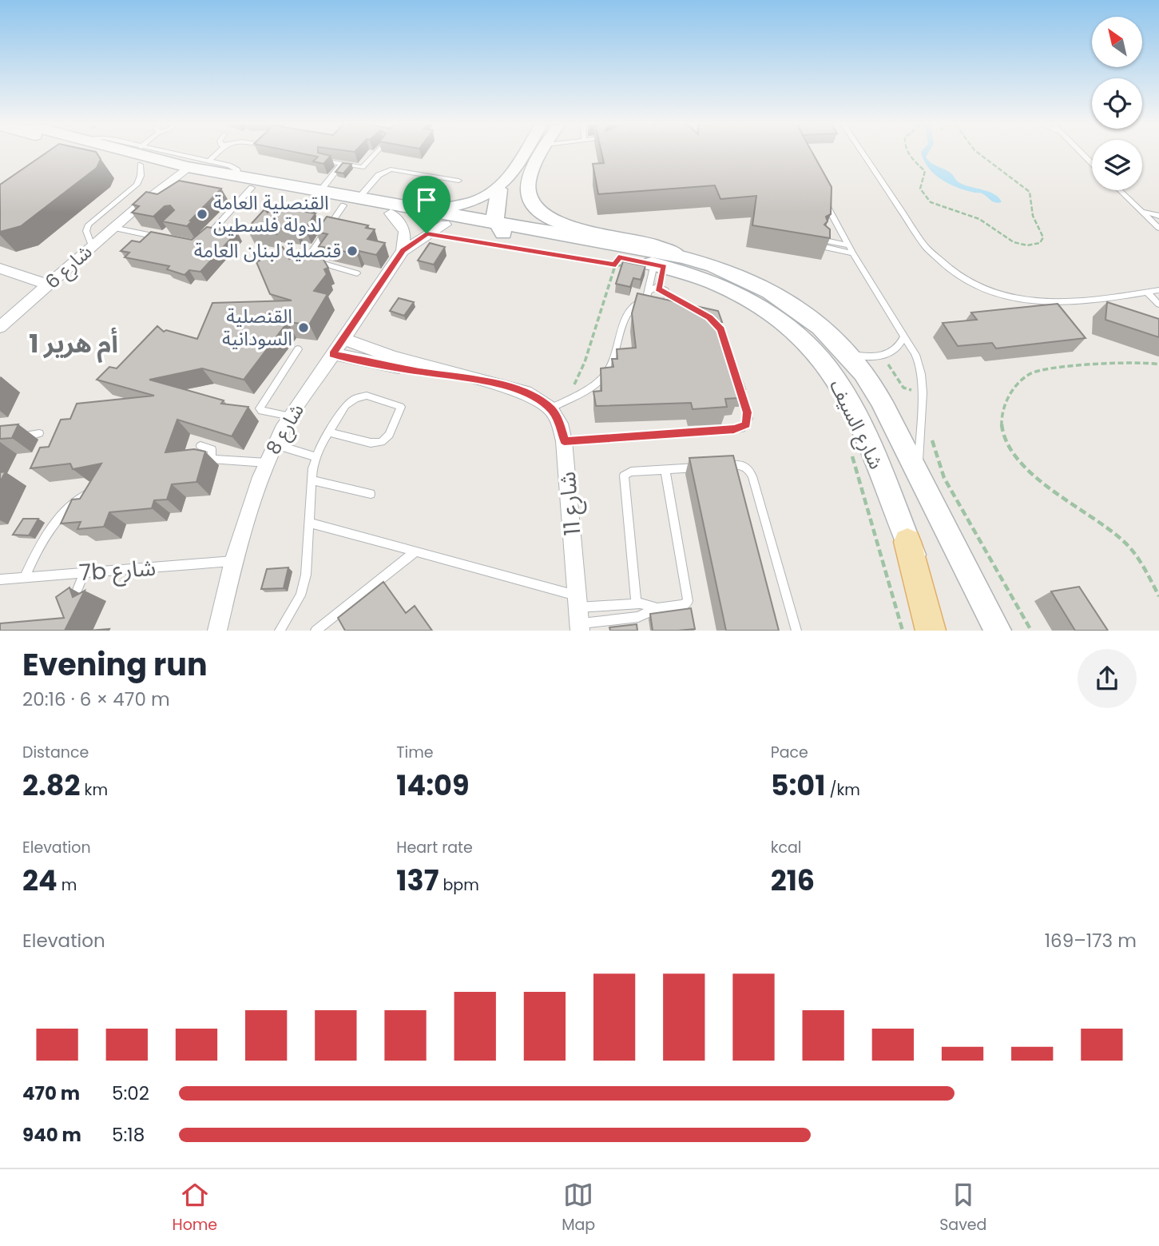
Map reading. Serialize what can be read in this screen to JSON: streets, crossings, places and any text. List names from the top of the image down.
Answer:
{
  "streets": {
    "main road": ["شارع السيف"],
    "street": ["شارع 6", "شارع 8", "شارع 11"],
    "lane": ["7b شارع"]
  },
  "crossings": [
    ["شارع 6", "شارع السيف"],
    ["شارع السيف", "شارع 8"],
    ["شارع 8", "7b شارع"]
  ],
  "districts": ["أم هرير 1"],
  "places": ["القنصلية العامة لدولة فلسطين", "قنصلية لبنان العامة", "القنصلية السودانية"],
  "north": "top left",
  "page": {
    "heading": ["Evening run", "20:16 · 6 × 470 m"],
    "stats": [
      ["Distance", "2.82 km"],
      ["Time", "14:09"],
      ["Pace", "5:01 /km"],
      ["Elevation", "24 m"],
      ["Heart rate", "137 bpm"],
      ["kcal", "216"]
    ],
    "chart": ["Elevation", "169–173 m"],
    "list": [
      {
        "name": "470 m",
        "note": "5:02"
      },
      {
        "name": "940 m",
        "note": "5:18"
      }
    ],
    "tabs": ["Home", "Map", "Saved"]
  }
}
